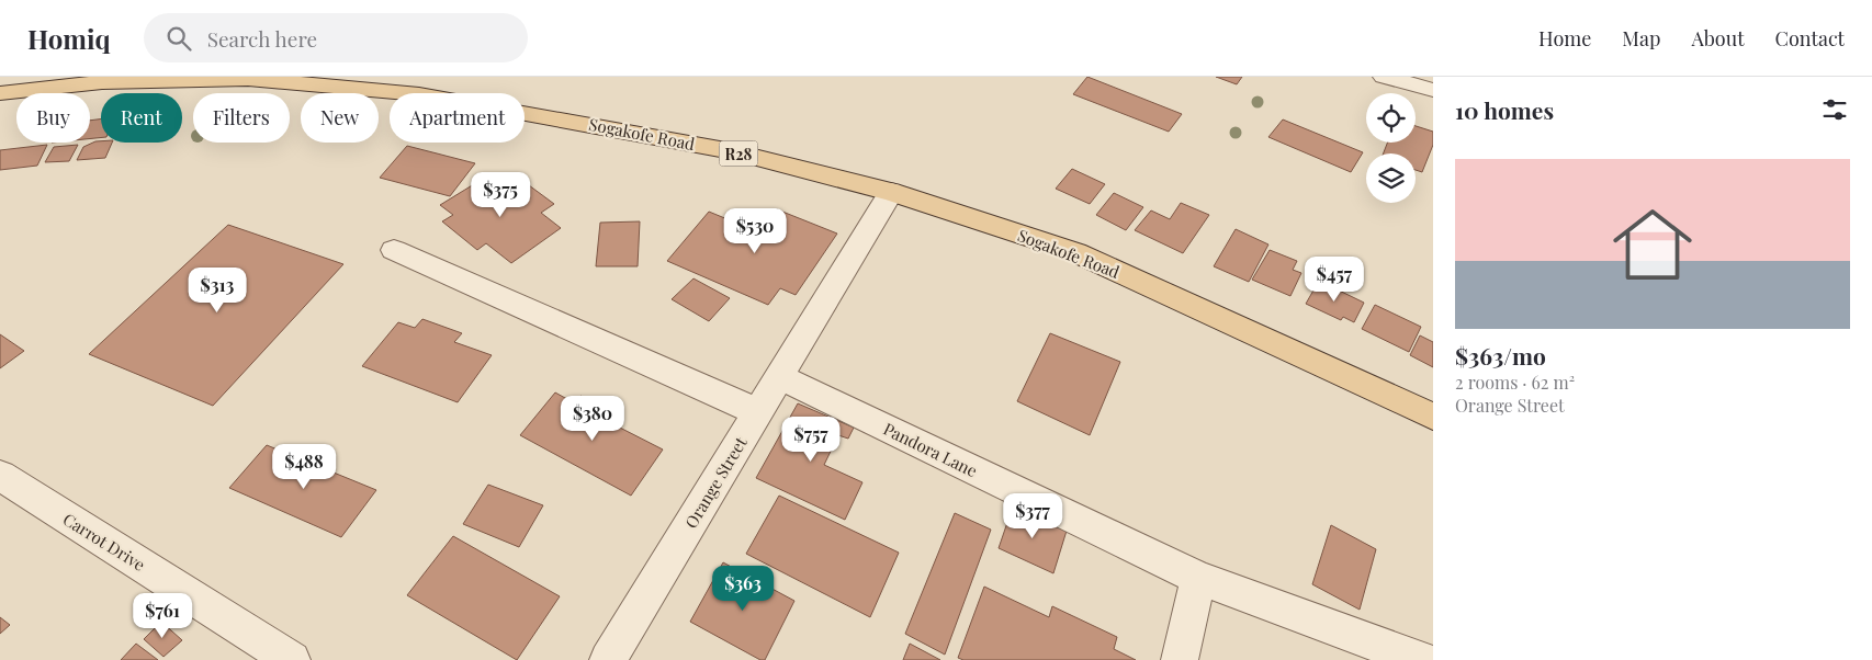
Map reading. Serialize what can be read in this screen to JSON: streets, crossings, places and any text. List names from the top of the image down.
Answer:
{
  "streets": {
    "main road": ["Sogakofe Road", "R28"],
    "street": ["Pandora Lane", "Orange Street", "Carrot Drive"]
  },
  "crossings": [
    ["Sogakofe Road", "Orange Street"],
    ["Pandora Lane", "Orange Street"]
  ],
  "page": {
    "header": "Homiq",
    "search": "Search here",
    "nav": [
      "Home",
      "Map",
      "About",
      "Contact"
    ],
    "heading": "10 homes",
    "chip": [
      "Buy",
      "Rent",
      "Filters",
      "New",
      "Apartment"
    ],
    "list": [
      {
        "name": "$363/mo",
        "note": "2 rooms · 62 m² · Orange Street"
      }
    ],
    "price": [
      "$375",
      "$530",
      "$457",
      "$313",
      "$380",
      "$757",
      "$488",
      "$377",
      "$363",
      "$761"
    ]
  }
}
